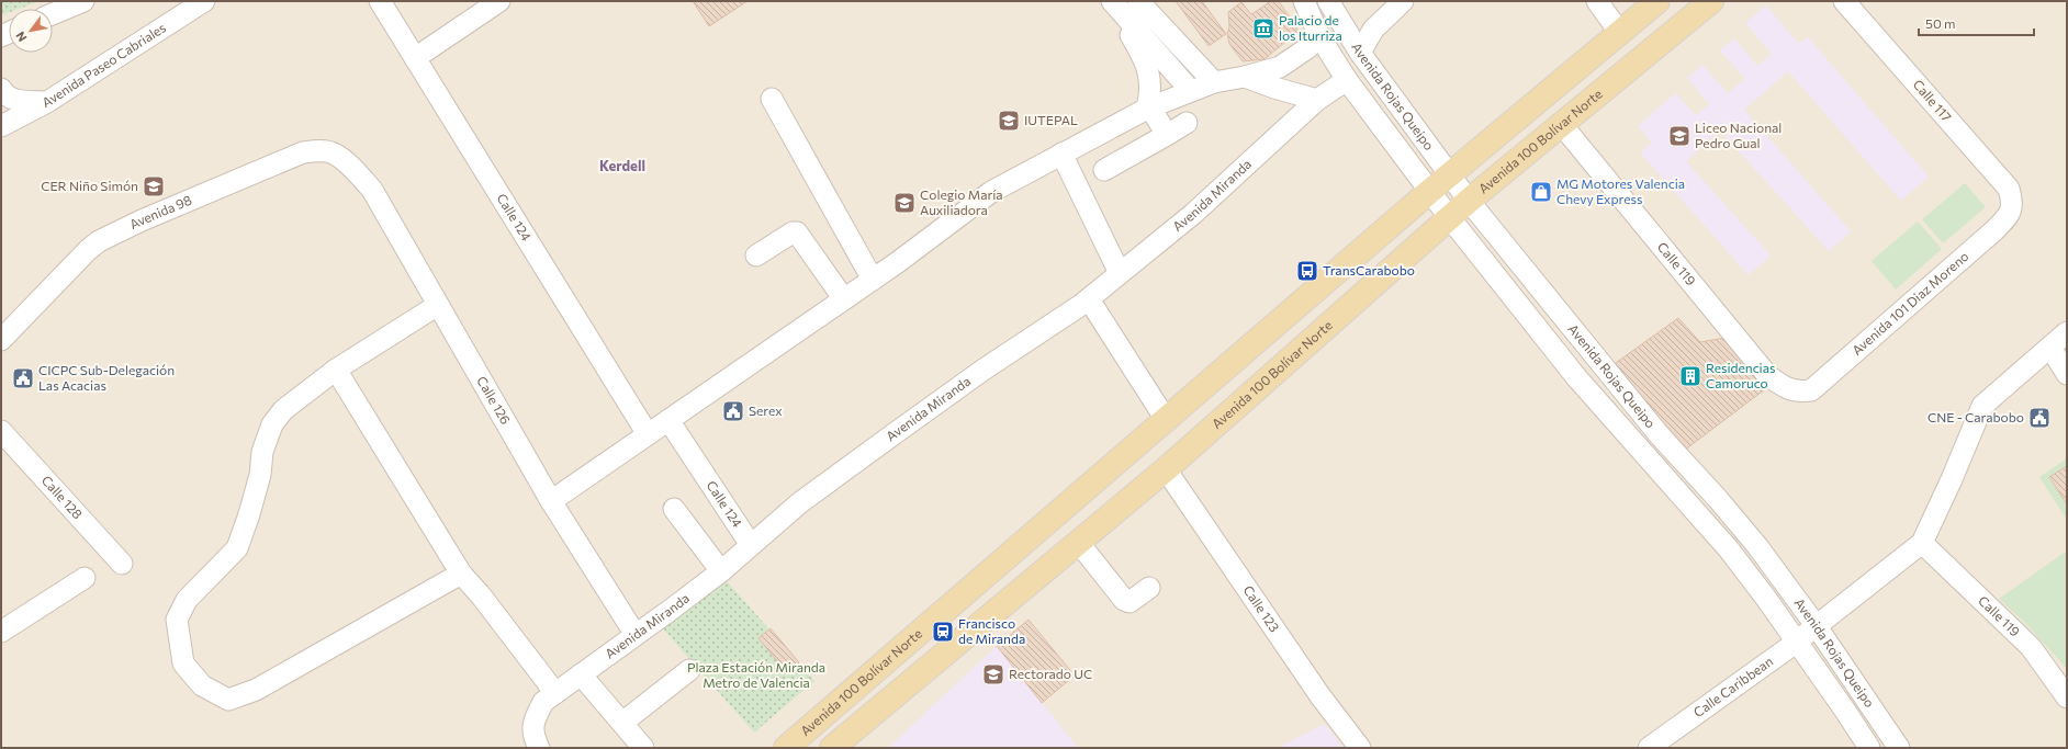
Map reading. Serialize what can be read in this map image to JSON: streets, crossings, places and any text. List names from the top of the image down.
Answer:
{
  "streets": {
    "main road": ["Avenida 100 Bolívar Norte"],
    "street": [
      "Avenida Paseo Cabriales",
      "Avenida Rojas Queipo",
      "Calle 117",
      "Avenida Miranda",
      "Avenida 98",
      "Calle 124",
      "Calle 119",
      "Avenida 101 Diaz Moreno",
      "Calle 126",
      "Calle 128",
      "Calle 123",
      "Calle Caribbean"
    ]
  },
  "crossings": [
    ["Avenida Rojas Queipo", "Avenida 100 Bolívar Norte"],
    ["Avenida Rojas Queipo", "Avenida Miranda"],
    ["Avenida Rojas Queipo", "Calle Caribbean"],
    ["Calle 117", "Avenida 101 Diaz Moreno"],
    ["Avenida 100 Bolívar Norte", "Calle 119"],
    ["Avenida 100 Bolívar Norte", "Calle 123"],
    ["Avenida Miranda", "Calle 124"],
    ["Avenida Miranda", "Calle 126"],
    ["Avenida 98", "Calle 126"],
    ["Calle 119", "Avenida 101 Diaz Moreno"],
    ["Calle 119", "Calle Caribbean"]
  ],
  "districts": ["Kerdell"],
  "parks": ["Plaza Estación Miranda Metro de Valencia"],
  "places": {
    "museum": ["Palacio de los Iturriza"],
    "school or university": [
      "IUTEPAL",
      "Liceo Nacional Pedro Gual",
      "CER Niño Simón",
      "Colegio María Auxiliadora",
      "Rectorado UC"
    ],
    "shop": ["MG Motores Valencia Chevy Express"],
    "bus stop": ["TransCarabobo"],
    "building": ["Residencias Camoruco"],
    "public building": ["CICPC Sub-Delegación Las Acacias", "Serex", "CNE - Carabobo"],
    "station": ["Francisco de Miranda"]
  },
  "scale_bar": "50 m",
  "north": "bottom left"
}
